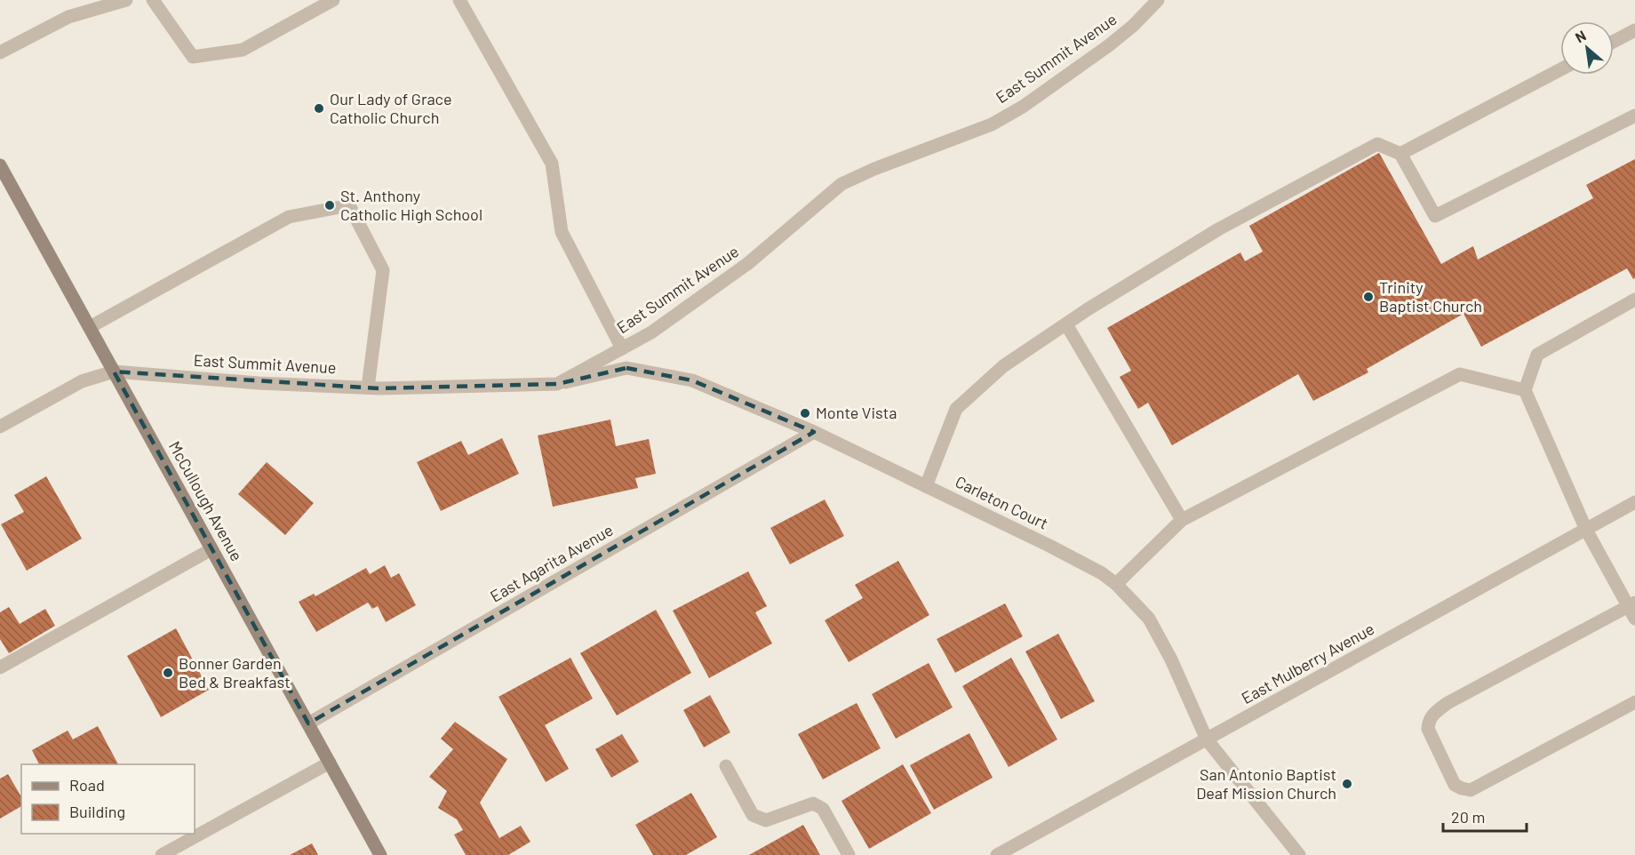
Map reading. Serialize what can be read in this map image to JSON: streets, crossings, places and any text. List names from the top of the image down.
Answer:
{
  "streets": {
    "main road": ["McCullough Avenue"],
    "street": [
      "East Summit Avenue",
      "Carleton Court",
      "East Agarita Avenue",
      "East Mulberry Avenue"
    ]
  },
  "crossings": [
    ["East Summit Avenue", "McCullough Avenue"],
    ["East Summit Avenue", "Carleton Court"],
    ["McCullough Avenue", "East Agarita Avenue"],
    ["Carleton Court", "East Agarita Avenue"],
    ["Carleton Court", "East Mulberry Avenue"]
  ],
  "places": [
    "Our Lady of Grace Catholic Church",
    "St. Anthony Catholic High School",
    "Trinity Baptist Church",
    "Monte Vista",
    "Bonner Garden Bed & Breakfast",
    "San Antonio Baptist Deaf Mission Church"
  ],
  "legend": ["Road", "Building"],
  "scale_bar": "20 m",
  "north": "top left"
}
